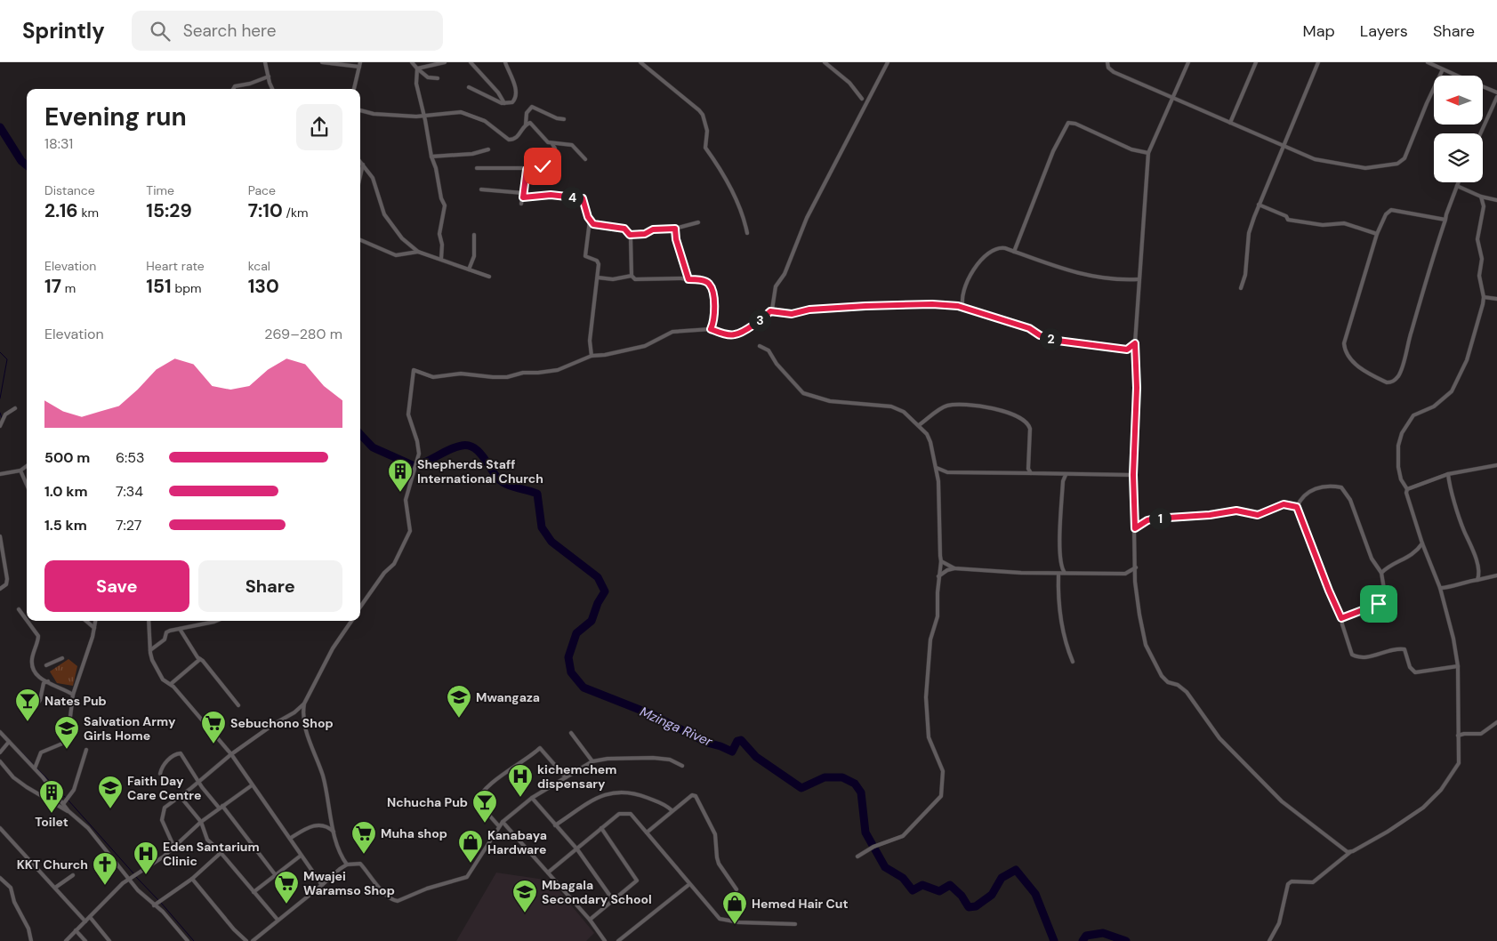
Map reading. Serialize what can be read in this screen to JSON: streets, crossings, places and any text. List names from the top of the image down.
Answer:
{
  "water": ["Mzinga River"],
  "places": {
    "building": ["Shepherds Staff International Church", "Toilet"],
    "school or university": [
      "Mwangaza",
      "Salvation Army Girls Home",
      "Faith Day Care Centre",
      "Mbagala Secondary School"
    ],
    "bar": ["Nates Pub", "Nchucha Pub"],
    "supermarket": ["Sebuchono Shop", "Muha shop", "Mwajei Waramso Shop"],
    "hospital": ["kichemchem dispensary", "Eden Santarium Clinic"],
    "shop": ["Kanabaya Hardware", "Hemed Hair Cut"],
    "church": ["KKT Church"]
  },
  "north": "left",
  "page": {
    "header": "Sprintly",
    "search": "Search here",
    "nav": ["Map", "Layers", "Share"],
    "heading": ["Evening run", "18:31"],
    "stats": [
      ["Distance", "2.16 km"],
      ["Time", "15:29"],
      ["Pace", "7:10 /km"],
      ["Elevation", "17 m"],
      ["Heart rate", "151 bpm"],
      ["kcal", "130"]
    ],
    "pins": [
      "4",
      "3",
      "2",
      "1"
    ],
    "chart": ["Elevation", "269–280 m"],
    "list": [
      {
        "name": "500 m",
        "note": "6:53"
      },
      {
        "name": "1.0 km",
        "note": "7:34"
      },
      {
        "name": "1.5 km",
        "note": "7:27"
      }
    ],
    "buttons": ["Save", "Share"]
  }
}
